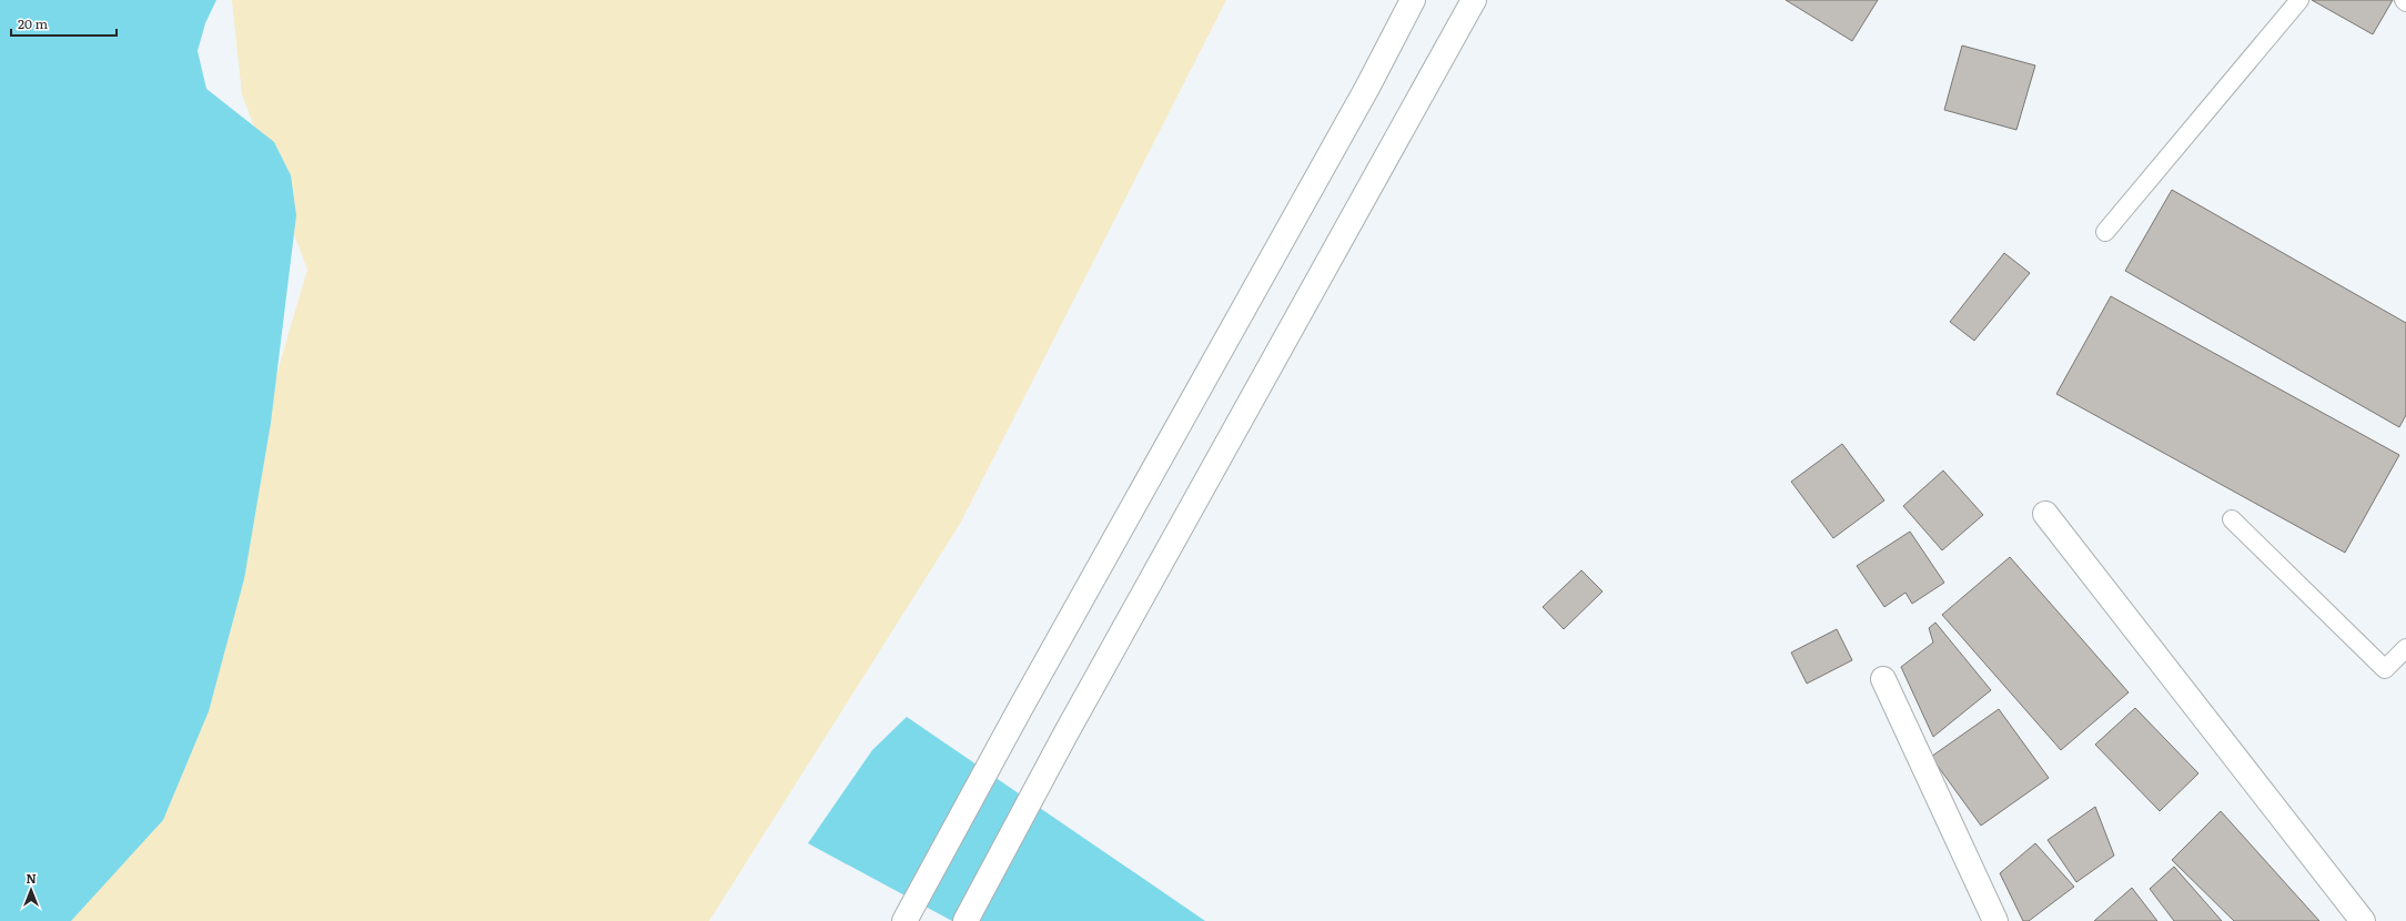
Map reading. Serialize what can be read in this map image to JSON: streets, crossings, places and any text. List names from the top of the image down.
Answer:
{
  "scale_bar": "20 m",
  "north": "top"
}
